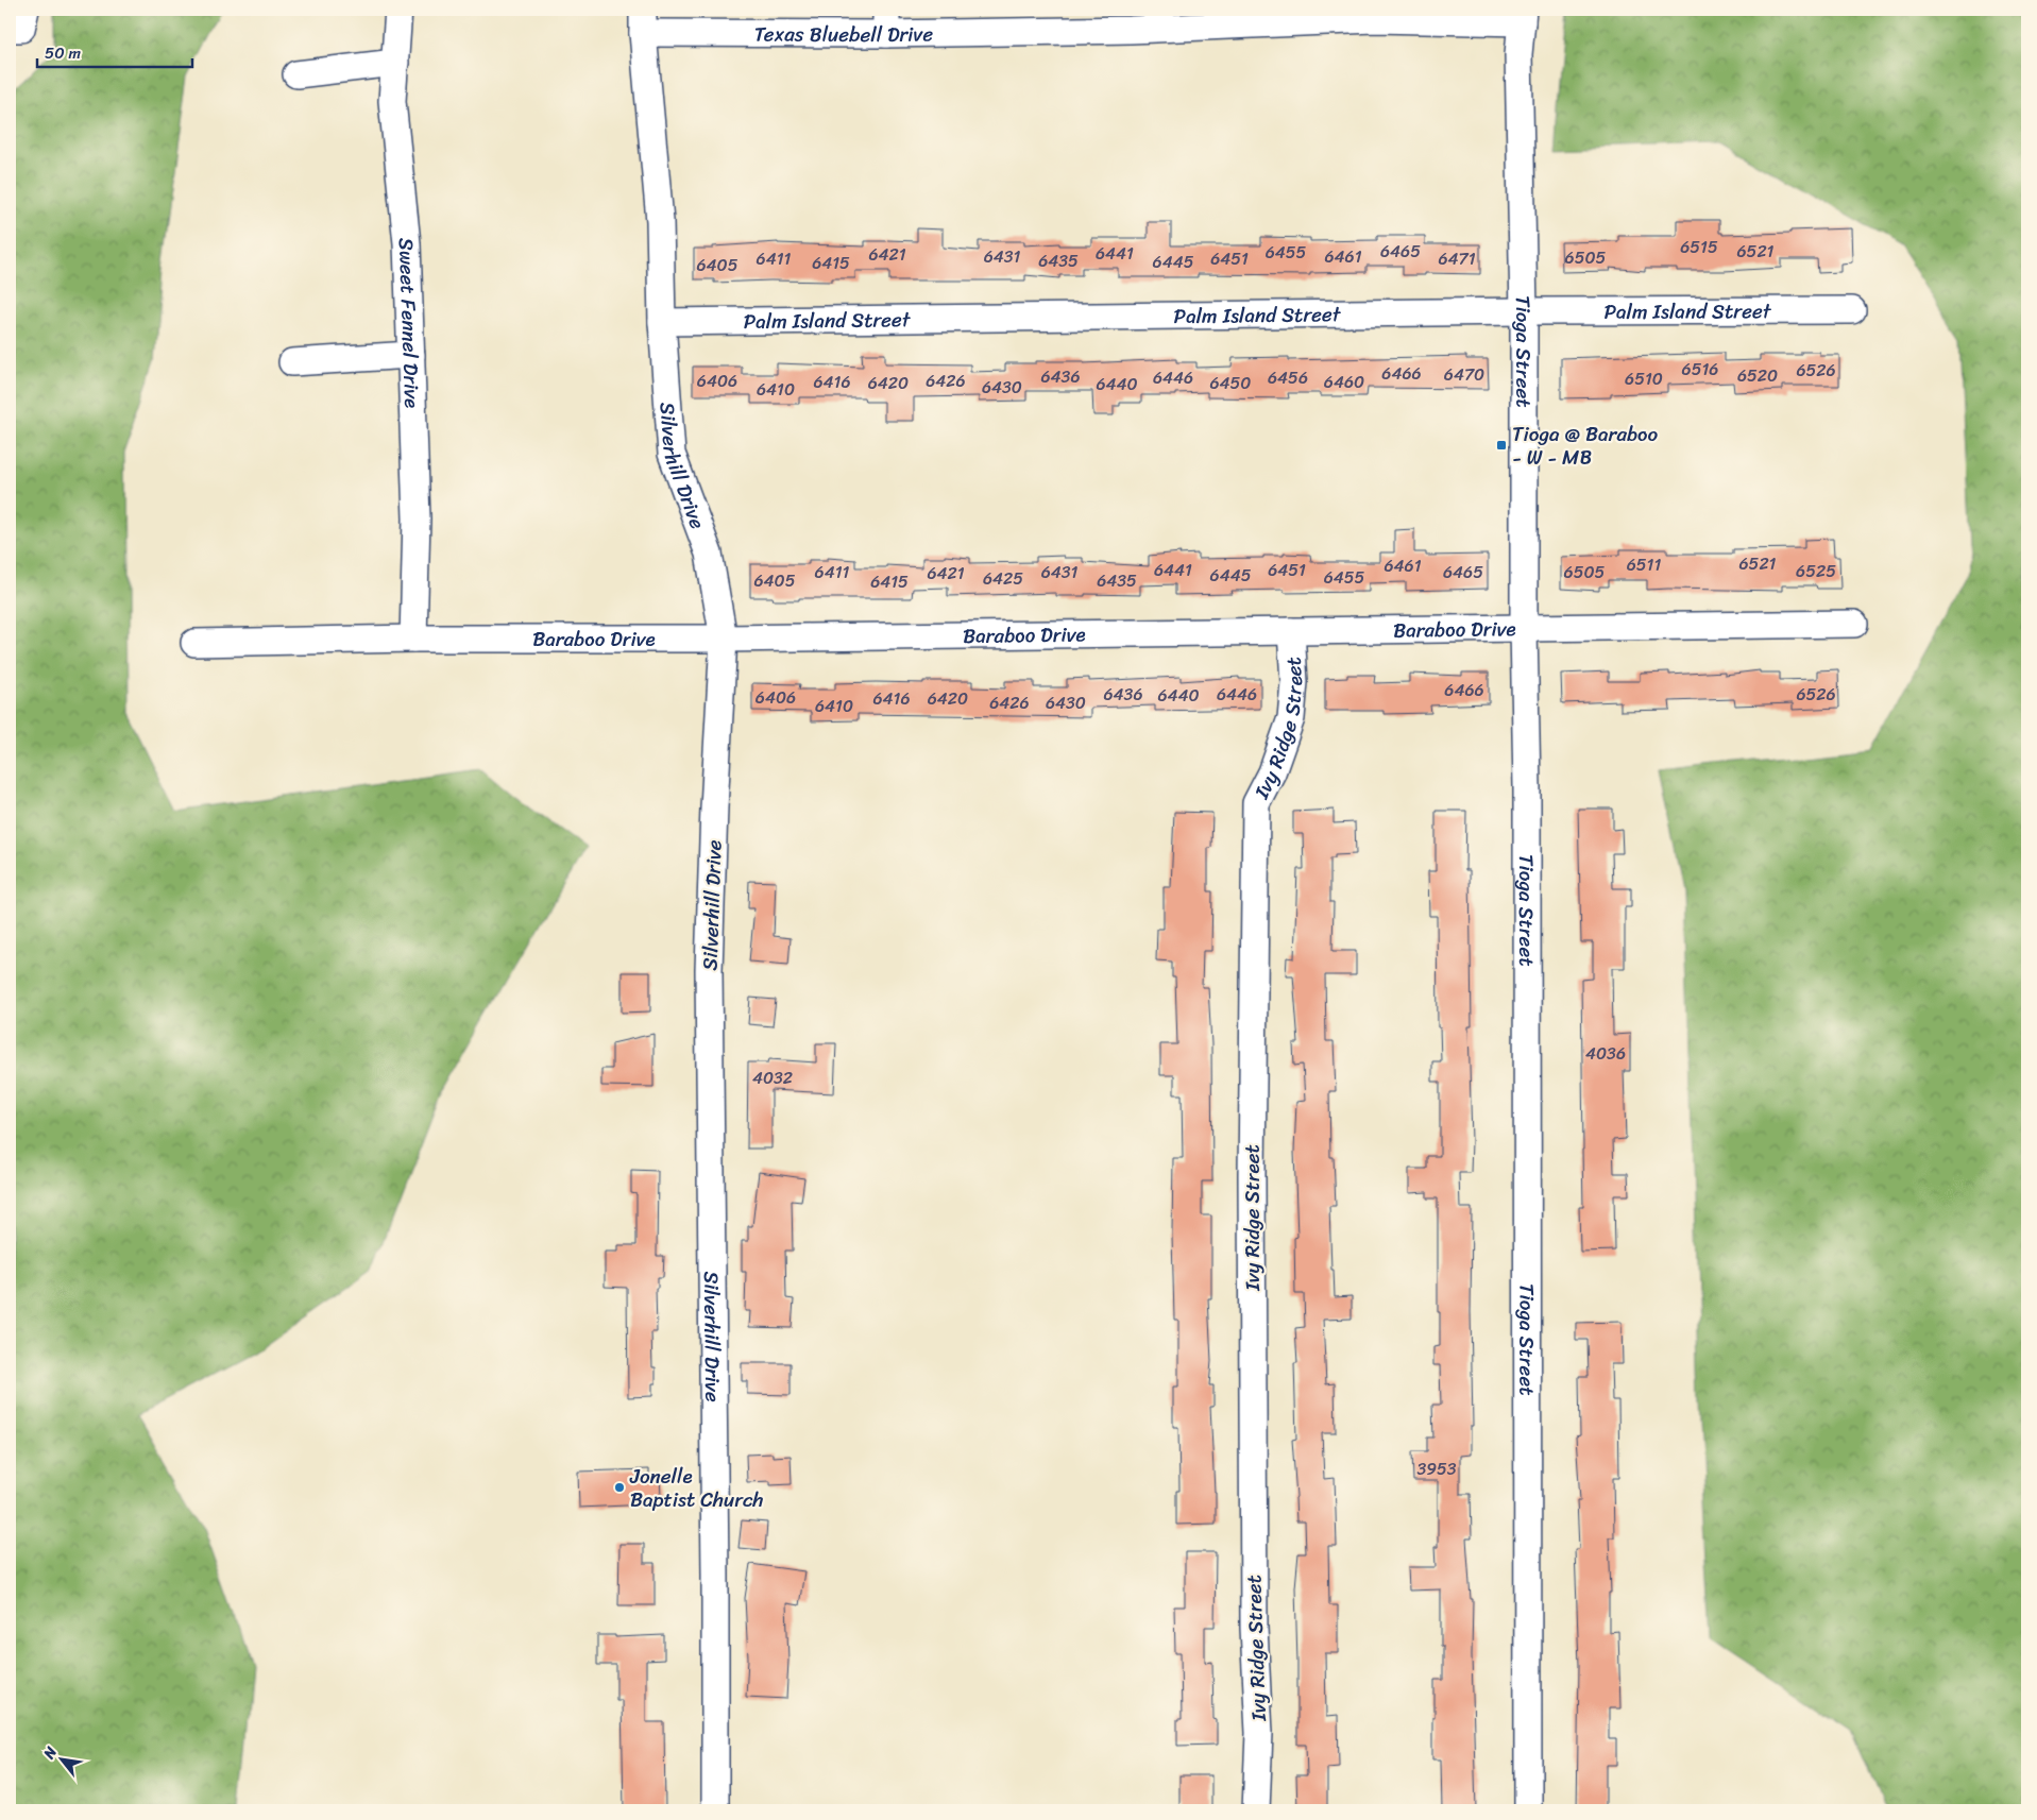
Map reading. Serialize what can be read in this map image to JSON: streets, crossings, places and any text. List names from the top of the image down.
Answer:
{
  "streets": {
    "street": [
      "Texas Bluebell Drive",
      "Palm Island Street",
      "Sweet Fennel Drive",
      "Tioga Street",
      "Silverhill Drive",
      "Baraboo Drive",
      "Ivy Ridge Street"
    ]
  },
  "crossings": [
    ["Texas Bluebell Drive", "Tioga Street"],
    ["Texas Bluebell Drive", "Silverhill Drive"],
    ["Palm Island Street", "Tioga Street"],
    ["Palm Island Street", "Silverhill Drive"],
    ["Sweet Fennel Drive", "Baraboo Drive"],
    ["Tioga Street", "Baraboo Drive"],
    ["Silverhill Drive", "Baraboo Drive"],
    ["Baraboo Drive", "Ivy Ridge Street"]
  ],
  "places": {
    "transit": ["Tioga @ Baraboo - W - MB"],
    "other": ["Jonelle Baptist Church"]
  },
  "house_numbers": [
    "6515",
    "6465",
    "6521",
    "6455",
    "6441",
    "6421",
    "6431",
    "6461",
    "6505",
    "6411",
    "6451",
    "6471",
    "6435",
    "6445",
    "6415",
    "6405",
    "6516",
    "6526",
    "6466",
    "6470",
    "6520",
    "6436",
    "6446",
    "6456",
    "6510",
    "6406",
    "6426",
    "6416",
    "6460",
    "6420",
    "6450",
    "6440",
    "6430",
    "6410",
    "6521",
    "6511",
    "6461",
    "6441",
    "6451",
    "6525",
    "6411",
    "6431",
    "6465",
    "6505",
    "6421",
    "6445",
    "6455",
    "6425",
    "6405",
    "6435",
    "6415",
    "6466",
    "6436",
    "6446",
    "6526",
    "6440",
    "6406",
    "6416",
    "6420",
    "6426",
    "6430",
    "6410",
    "4036",
    "4032",
    "3953"
  ],
  "scale_bar": "50 m",
  "north": "top left"
}
